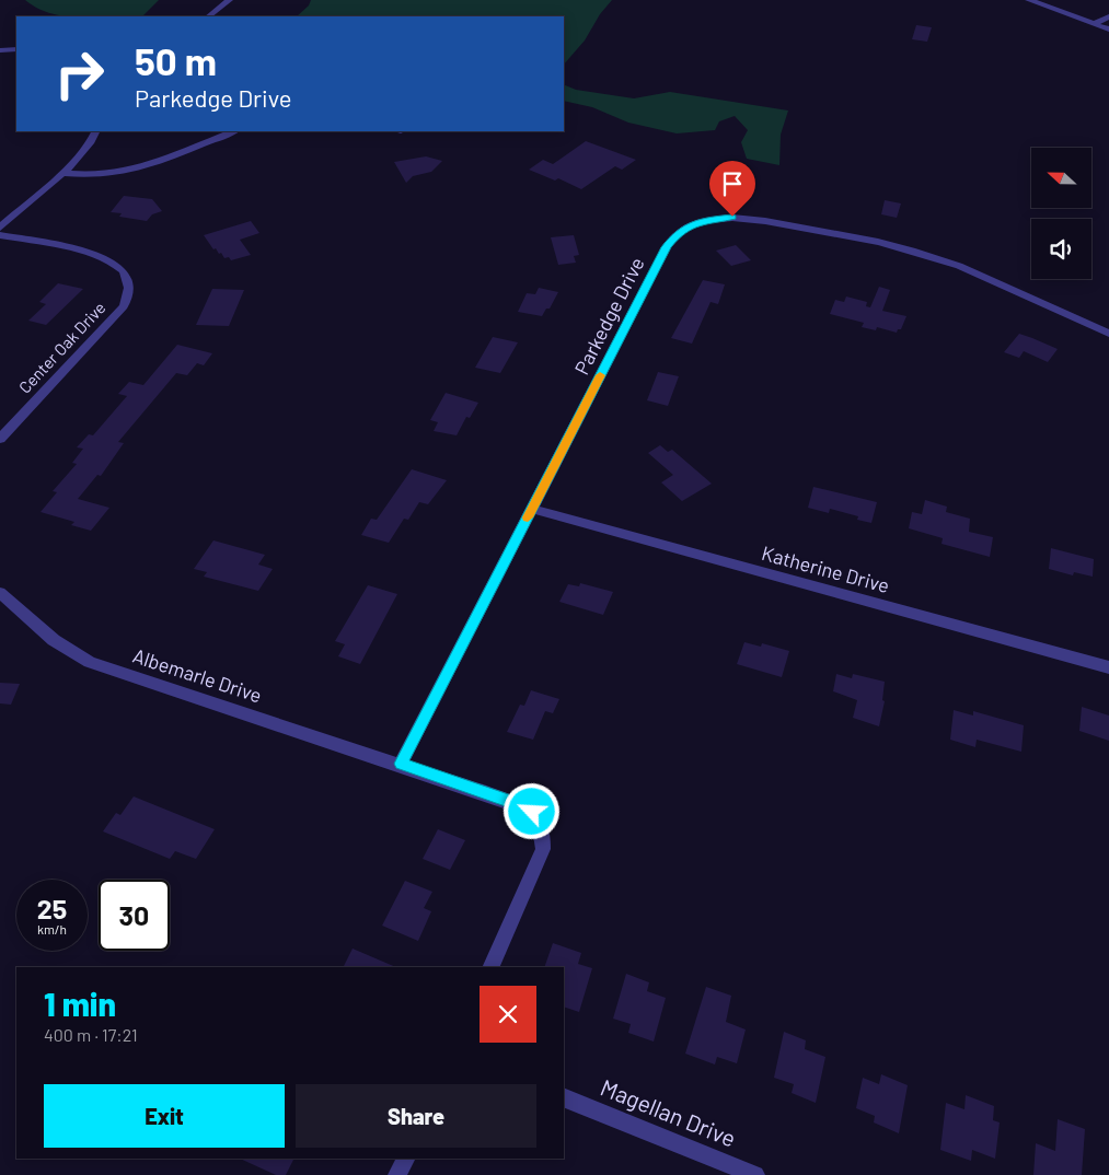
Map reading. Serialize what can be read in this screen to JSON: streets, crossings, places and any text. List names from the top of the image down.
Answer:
{
  "streets": {
    "street": [
      "Parkedge Drive",
      "Center Oak Drive",
      "Katherine Drive",
      "Albemarle Drive",
      "Magellan Drive"
    ]
  },
  "crossings": [
    ["Parkedge Drive", "Katherine Drive"],
    ["Parkedge Drive", "Albemarle Drive"]
  ],
  "north": "left",
  "page": {
    "turn": ["50 m", "Parkedge Drive"],
    "speed": "25 km/h",
    "limit": "30",
    "heading": ["1 min", "400 m · 17:21"],
    "buttons": ["Exit", "Share"]
  }
}
